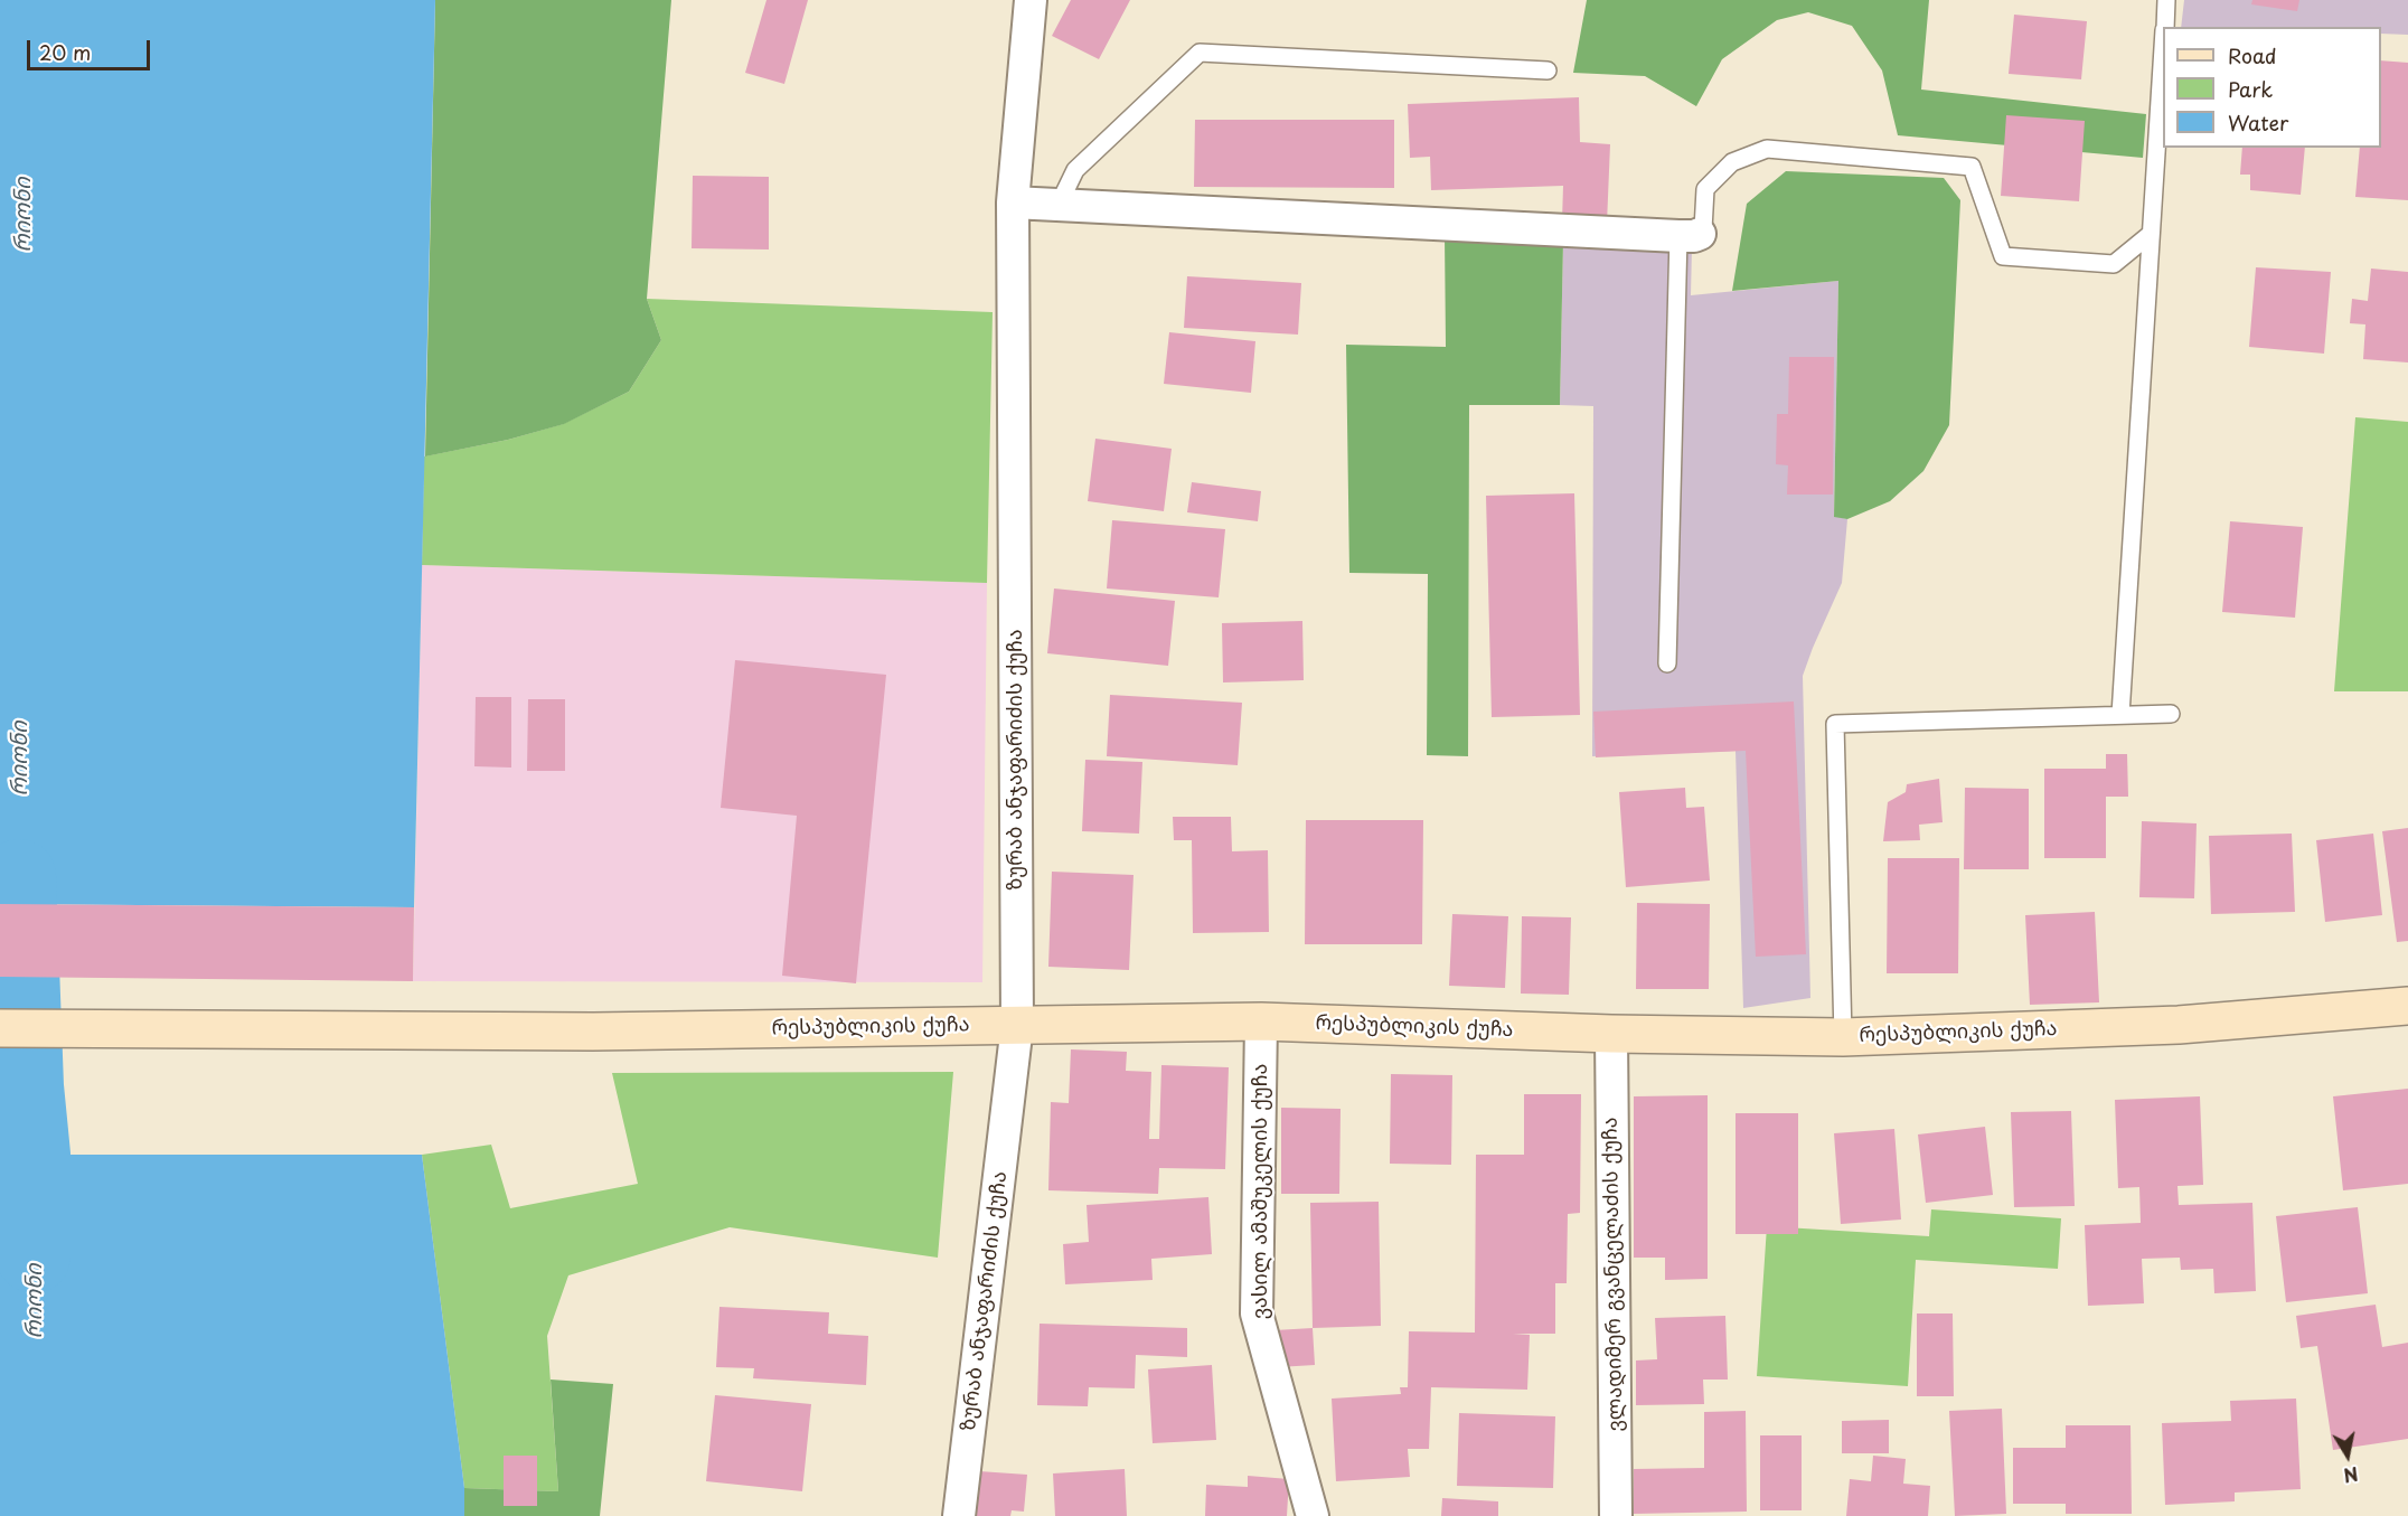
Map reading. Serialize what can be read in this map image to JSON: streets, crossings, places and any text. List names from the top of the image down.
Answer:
{
  "streets": {
    "street": [
      "ზურაბ ანჯაფარიძის ქუჩა",
      "რესპუბლიკის ქუჩა",
      "ვასილ ამაშუკელის ქუჩა",
      "ვლადიმერ გვანცელაძის ქუჩა"
    ]
  },
  "crossings": [
    ["ზურაბ ანჯაფარიძის ქუჩა", "რესპუბლიკის ქუჩა"],
    ["რესპუბლიკის ქუჩა", "ვასილ ამაშუკელის ქუჩა"],
    ["რესპუბლიკის ქუჩა", "ვლადიმერ გვანცელაძის ქუჩა"]
  ],
  "water": ["რიონი"],
  "legend": ["Road", "Park", "Water"],
  "scale_bar": "20 m",
  "north": "bottom"
}
